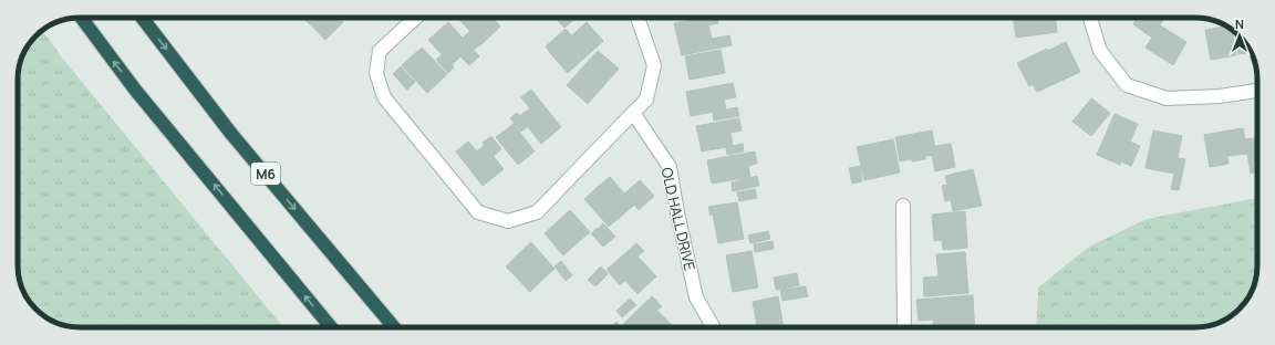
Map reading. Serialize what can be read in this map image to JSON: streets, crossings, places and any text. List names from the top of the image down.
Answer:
{
  "streets": {
    "highway": ["M6"],
    "street": ["OLD HALL DRIVE"]
  },
  "north": "top"
}
